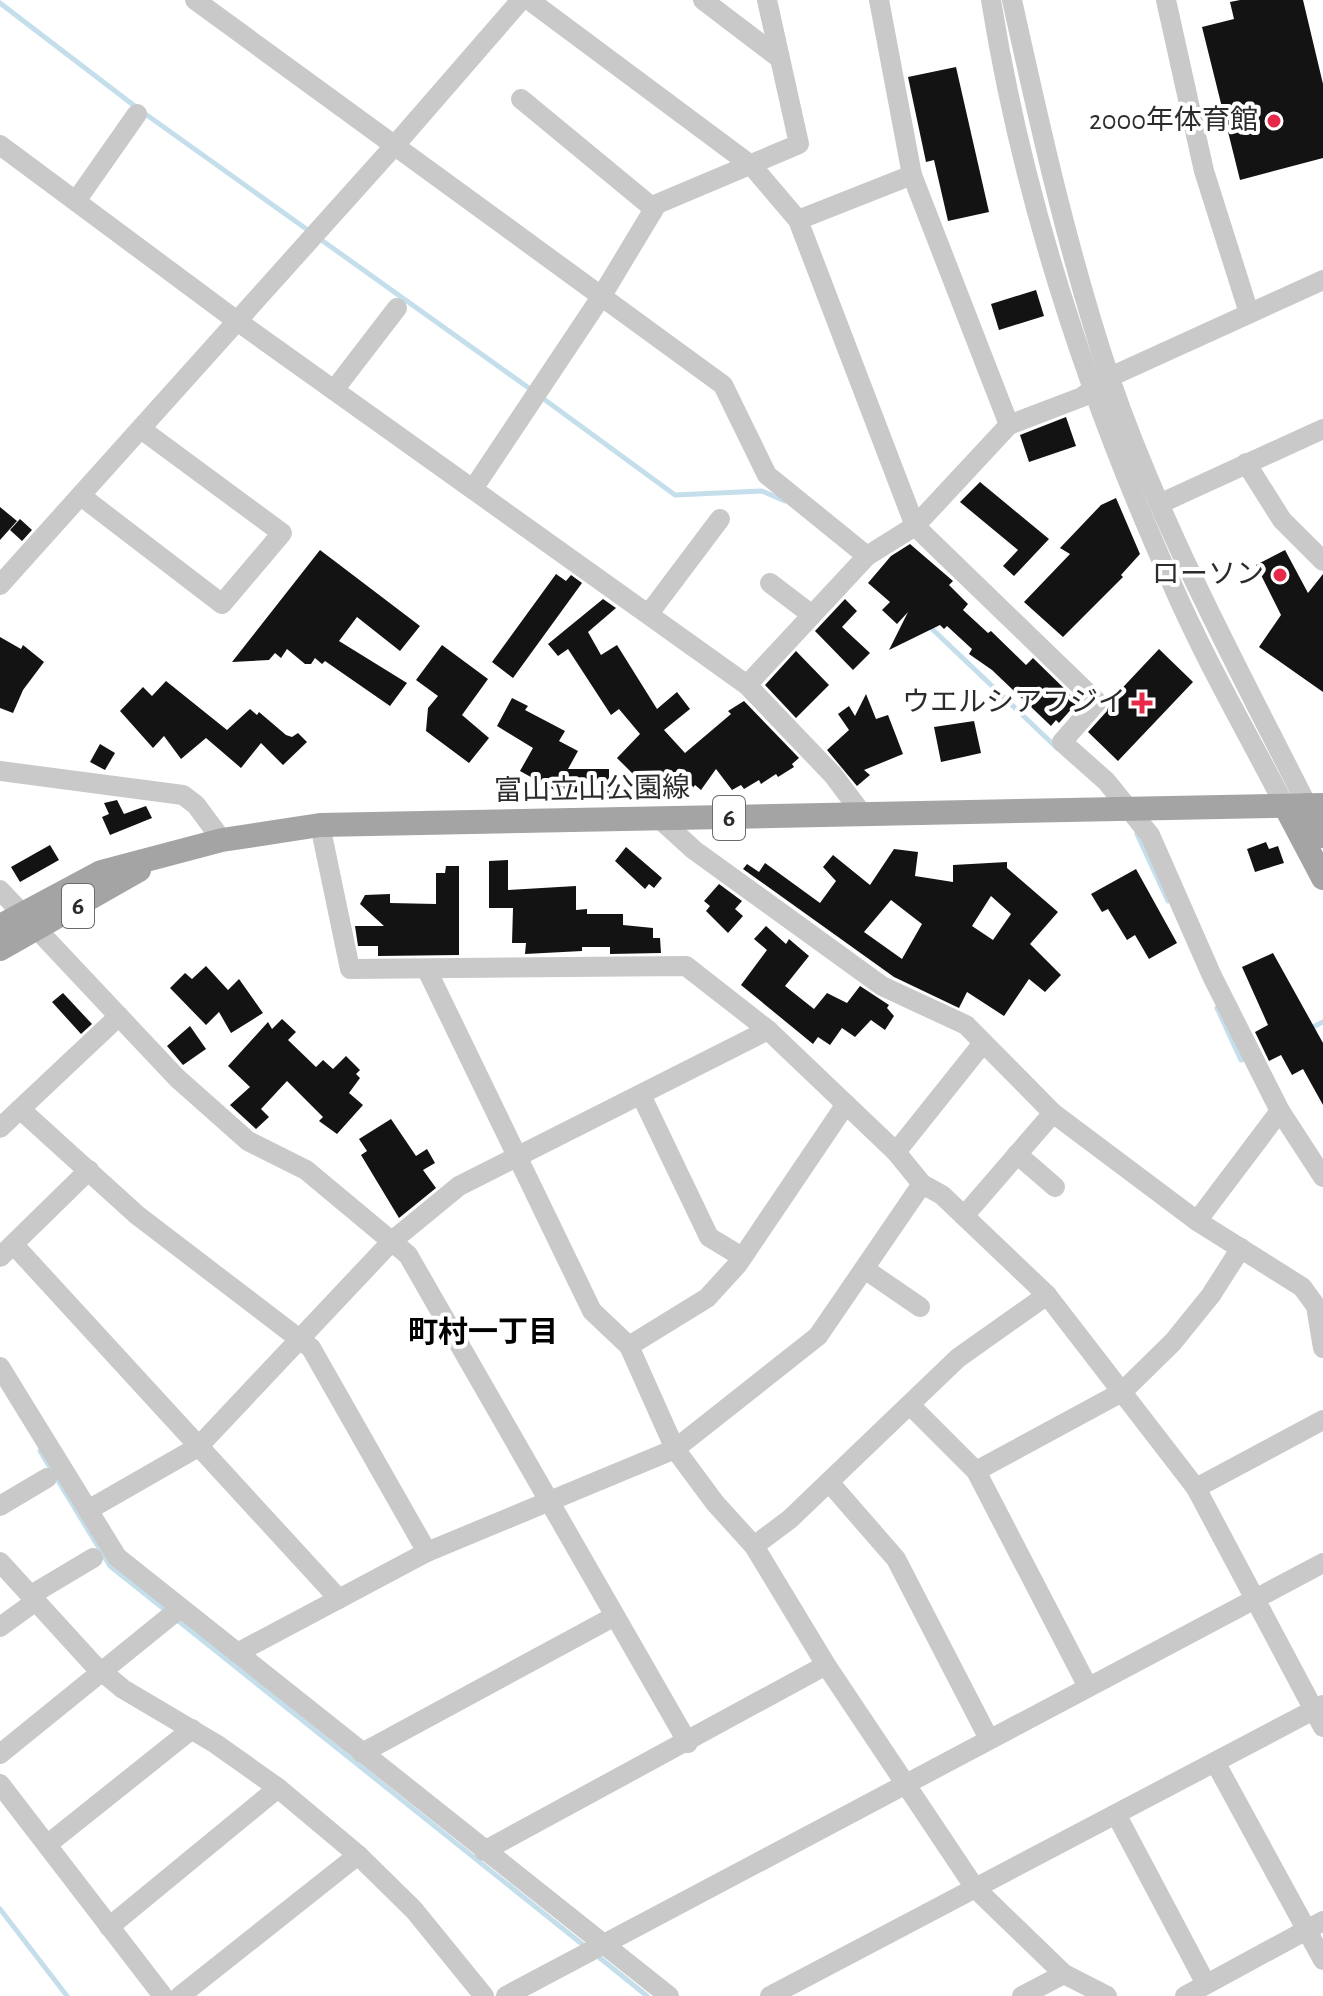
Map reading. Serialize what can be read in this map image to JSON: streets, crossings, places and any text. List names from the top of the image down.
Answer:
{
  "streets": {
    "main road": ["富山立山公園線", "6"]
  },
  "districts": ["町村一丁目"],
  "places": {
    "other": ["2000年体育館", "ローソン"],
    "health": ["ウエルシアフジイ"]
  }
}
